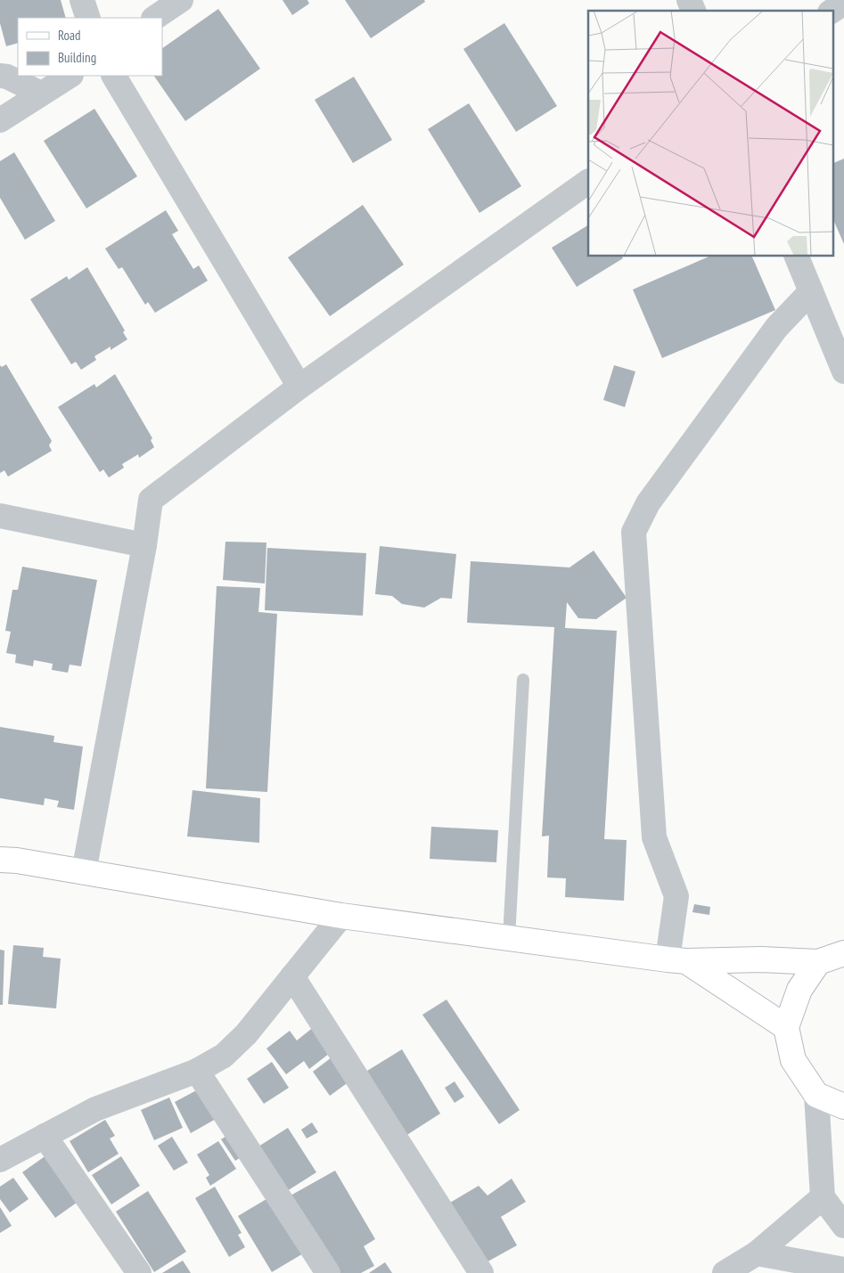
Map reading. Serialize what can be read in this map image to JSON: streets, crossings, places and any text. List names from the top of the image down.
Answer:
{
  "legend": ["Road", "Building"]
}
